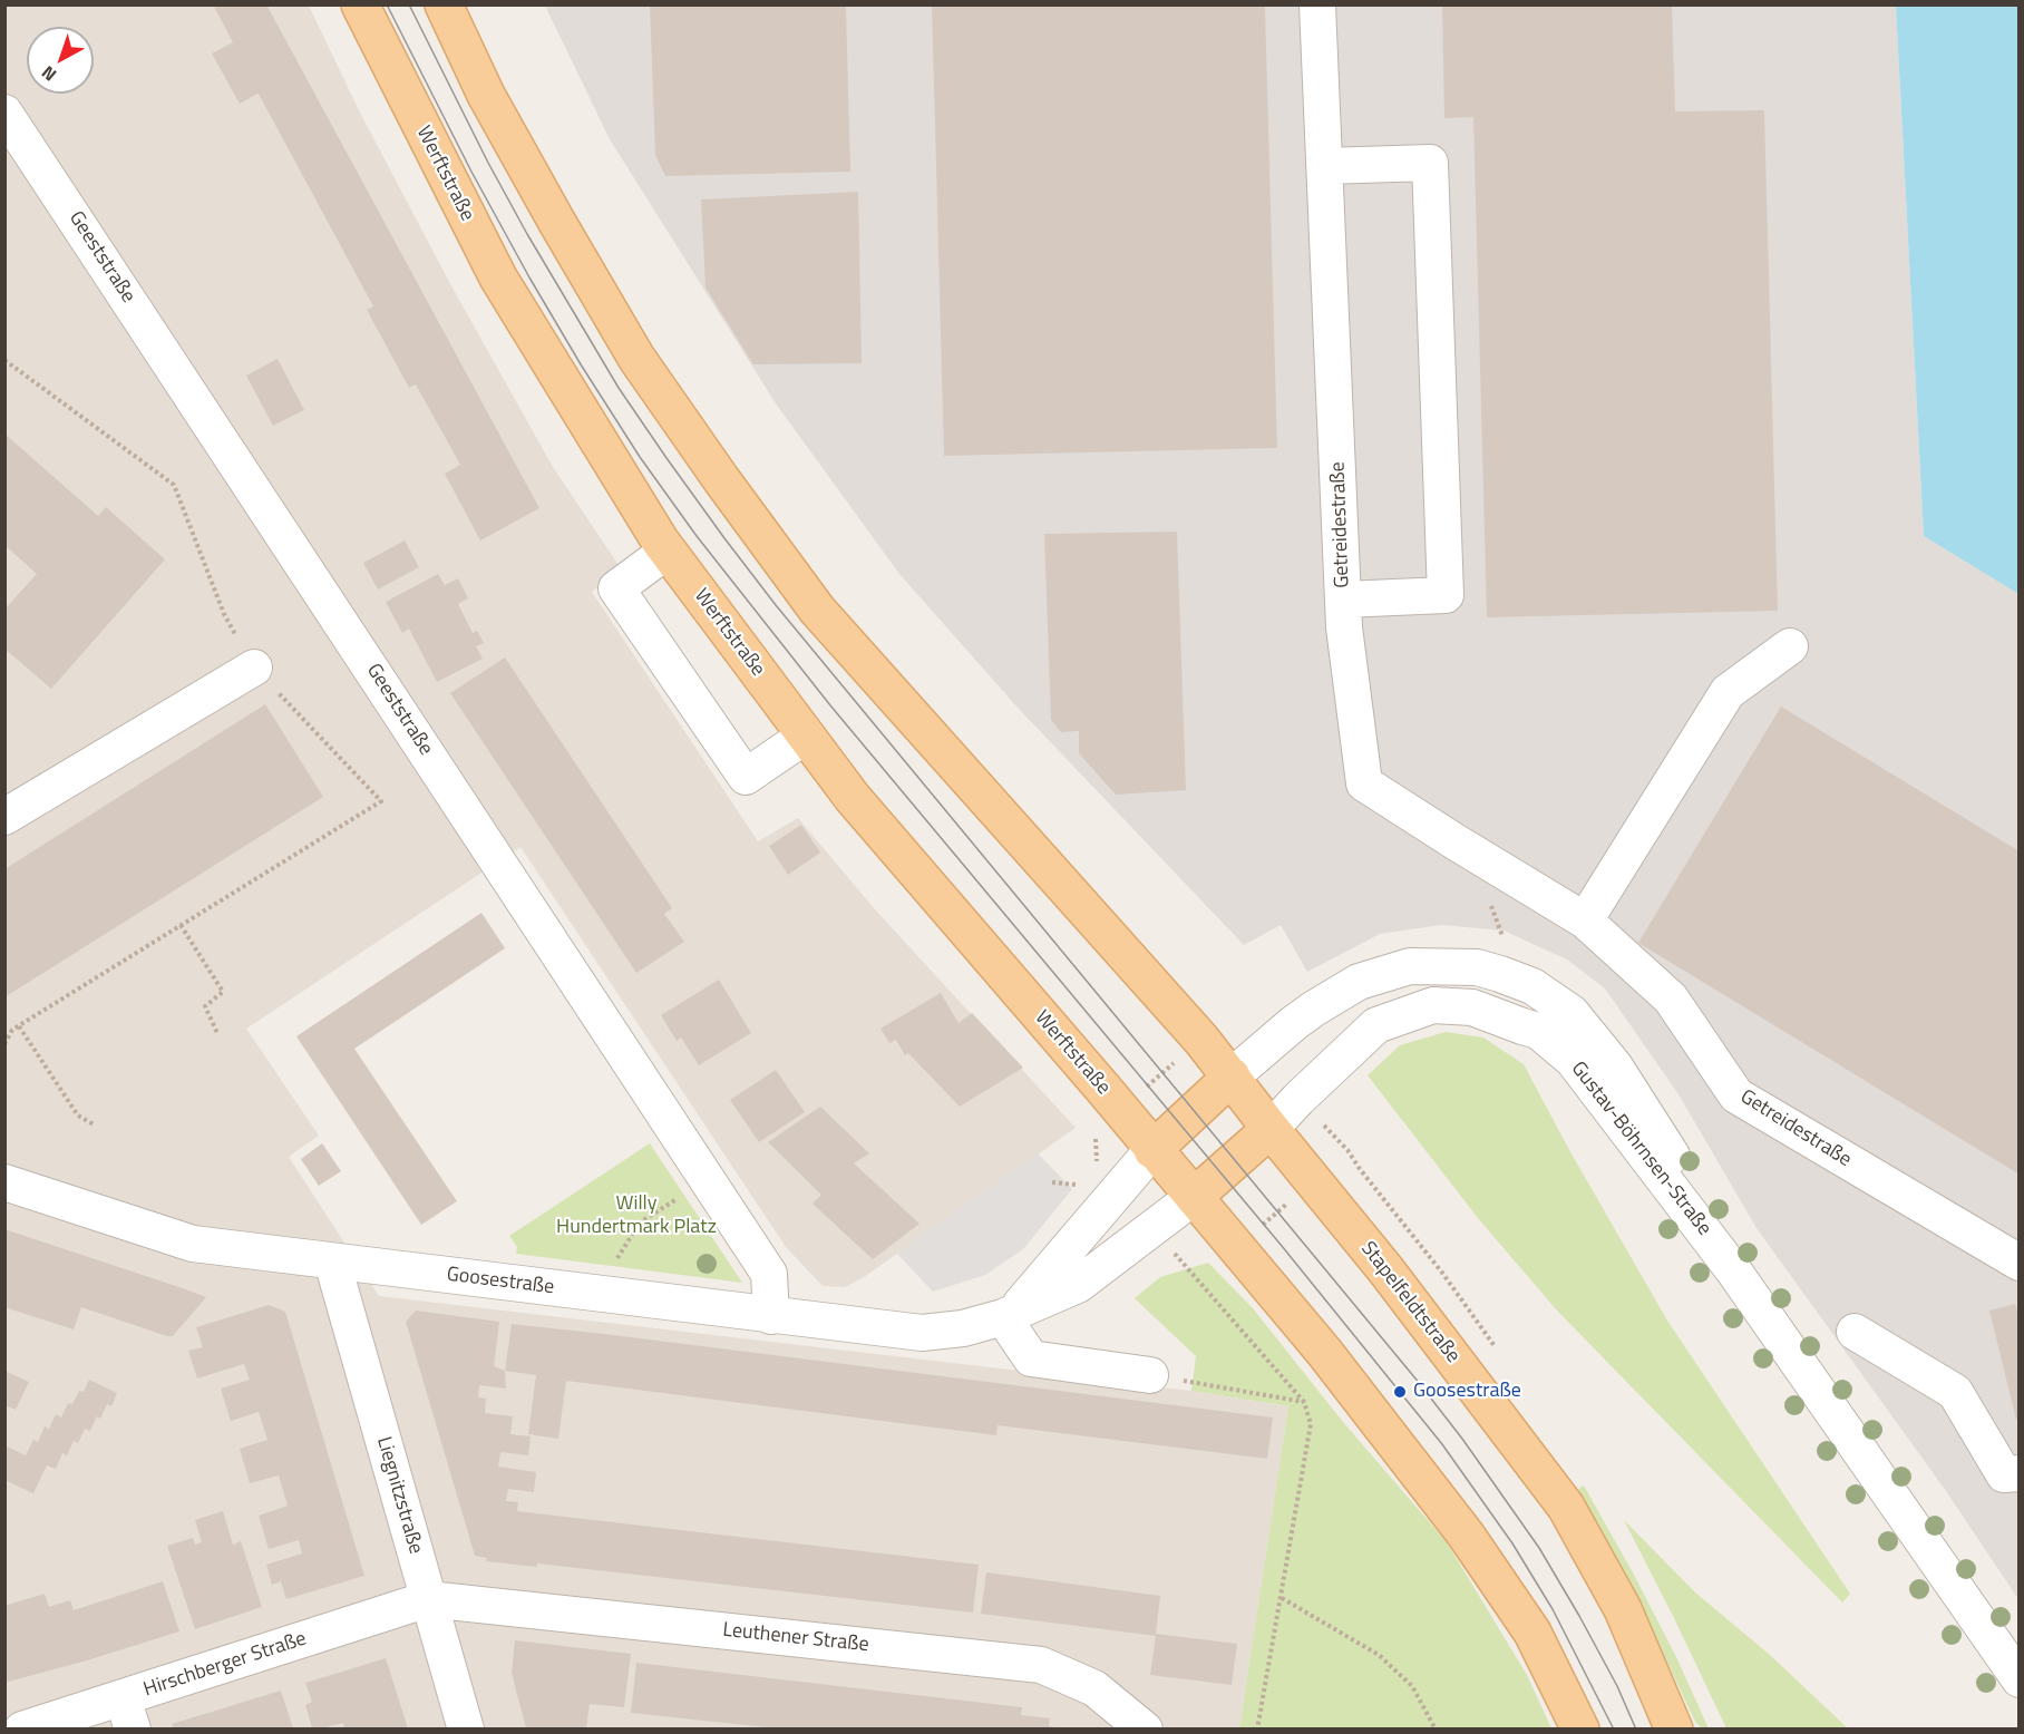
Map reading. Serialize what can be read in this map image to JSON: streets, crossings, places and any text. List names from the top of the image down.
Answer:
{
  "streets": {
    "main road": ["Werftstraße", "Stapelfeldtstraße"],
    "street": [
      "Geeststraße",
      "Getreidestraße",
      "Gustav-Böhrnsen-Straße",
      "Goosestraße",
      "Liegnitzstraße",
      "Leuthener Straße",
      "Hirschberger Straße"
    ]
  },
  "crossings": [
    ["Werftstraße", "Goosestraße"],
    ["Geeststraße", "Goosestraße"],
    ["Gustav-Böhrnsen-Straße", "Stapelfeldtstraße"],
    ["Goosestraße", "Liegnitzstraße"],
    ["Liegnitzstraße", "Leuthener Straße"],
    ["Liegnitzstraße", "Hirschberger Straße"],
    ["Leuthener Straße", "Hirschberger Straße"]
  ],
  "parks": ["Willy Hundertmark Platz"],
  "places": ["Goosestraße"],
  "north": "bottom left"
}
